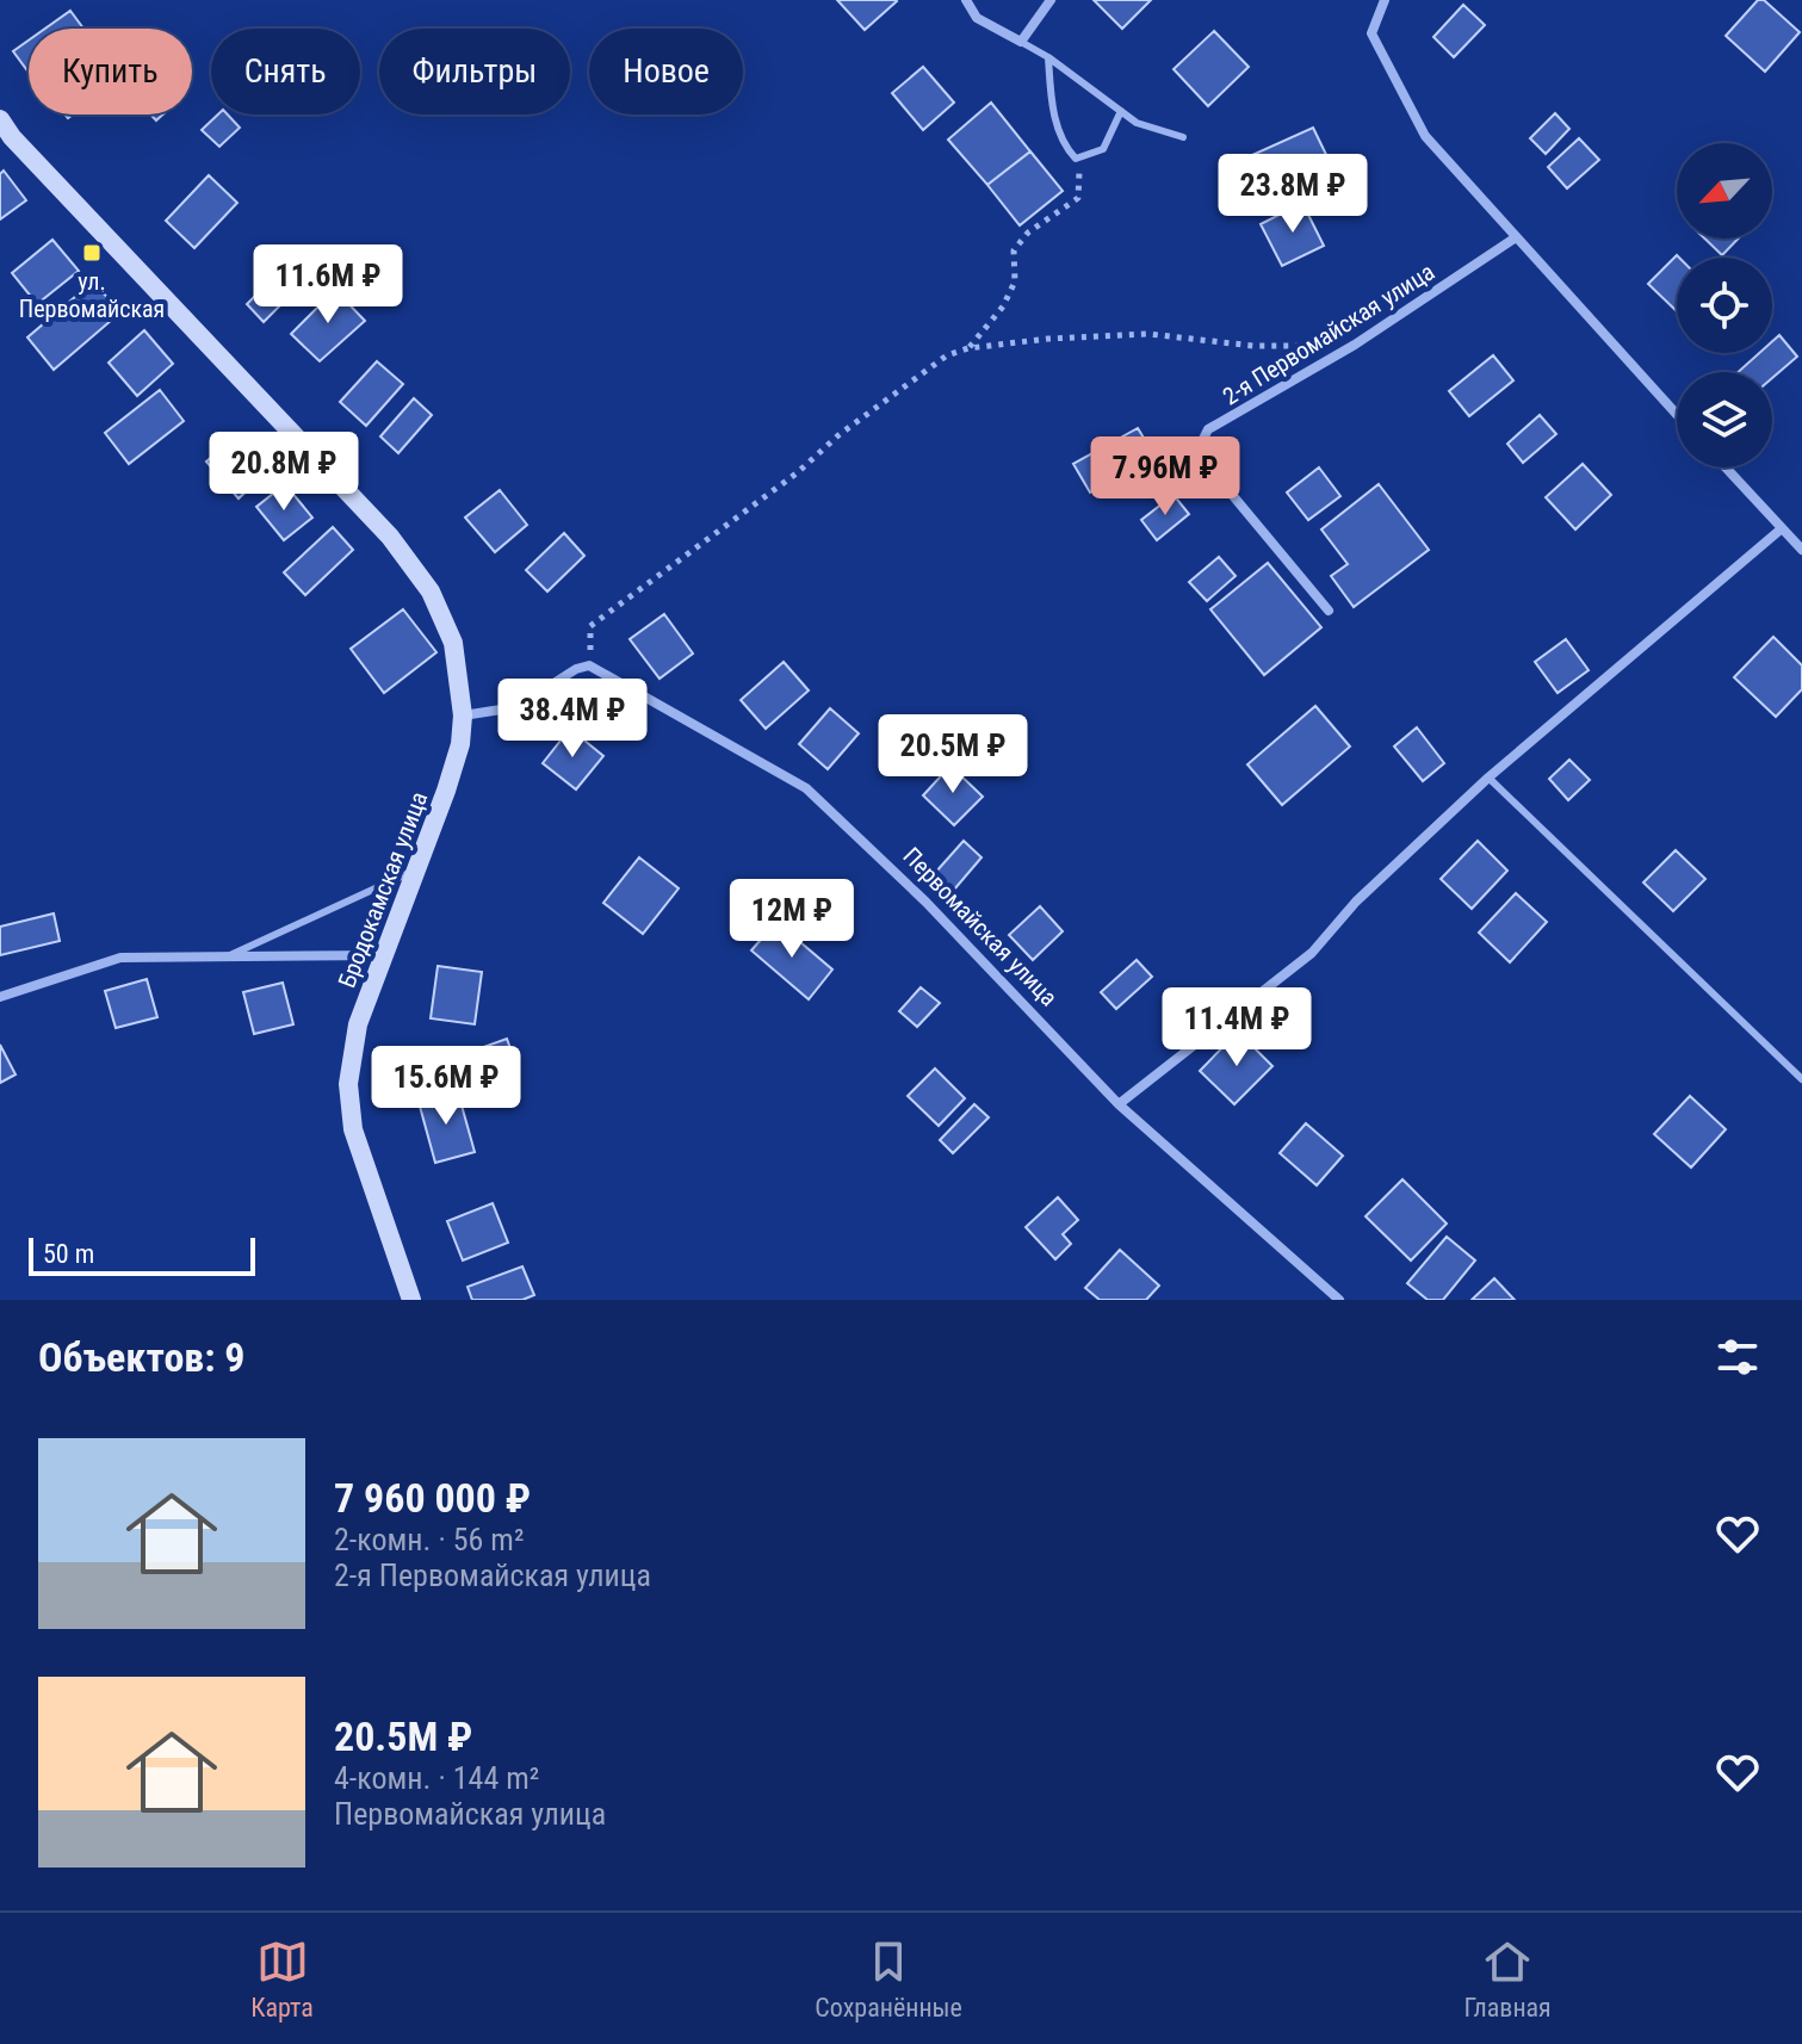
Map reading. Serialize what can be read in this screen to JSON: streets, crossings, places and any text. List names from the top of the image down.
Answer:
{
  "streets": {
    "street": ["2-я Первомайская улица", "Бродокамская улица", "Первомайская улица"]
  },
  "places": {
    "transit": ["ул. Первомайская"]
  },
  "scale_bar": "50 m",
  "north": "bottom left",
  "page": {
    "chip": [
      "Купить",
      "Снять",
      "Фильтры",
      "Новое"
    ],
    "price": [
      "23.8M ₽",
      "11.6M ₽",
      "20.8M ₽",
      "7.96M ₽",
      "38.4M ₽",
      "20.5M ₽",
      "12M ₽",
      "11.4M ₽",
      "15.6M ₽"
    ],
    "scale": "50 m",
    "heading": "Объектов: 9",
    "list": [
      {
        "name": "7 960 000 ₽",
        "note": "2-комн. · 56 m² · 2-я Первомайская улица"
      },
      {
        "name": "20.5M ₽",
        "note": "4-комн. · 144 m² · Первомайская улица"
      }
    ],
    "tabs": ["Карта", "Сохранённые", "Главная"]
  }
}
